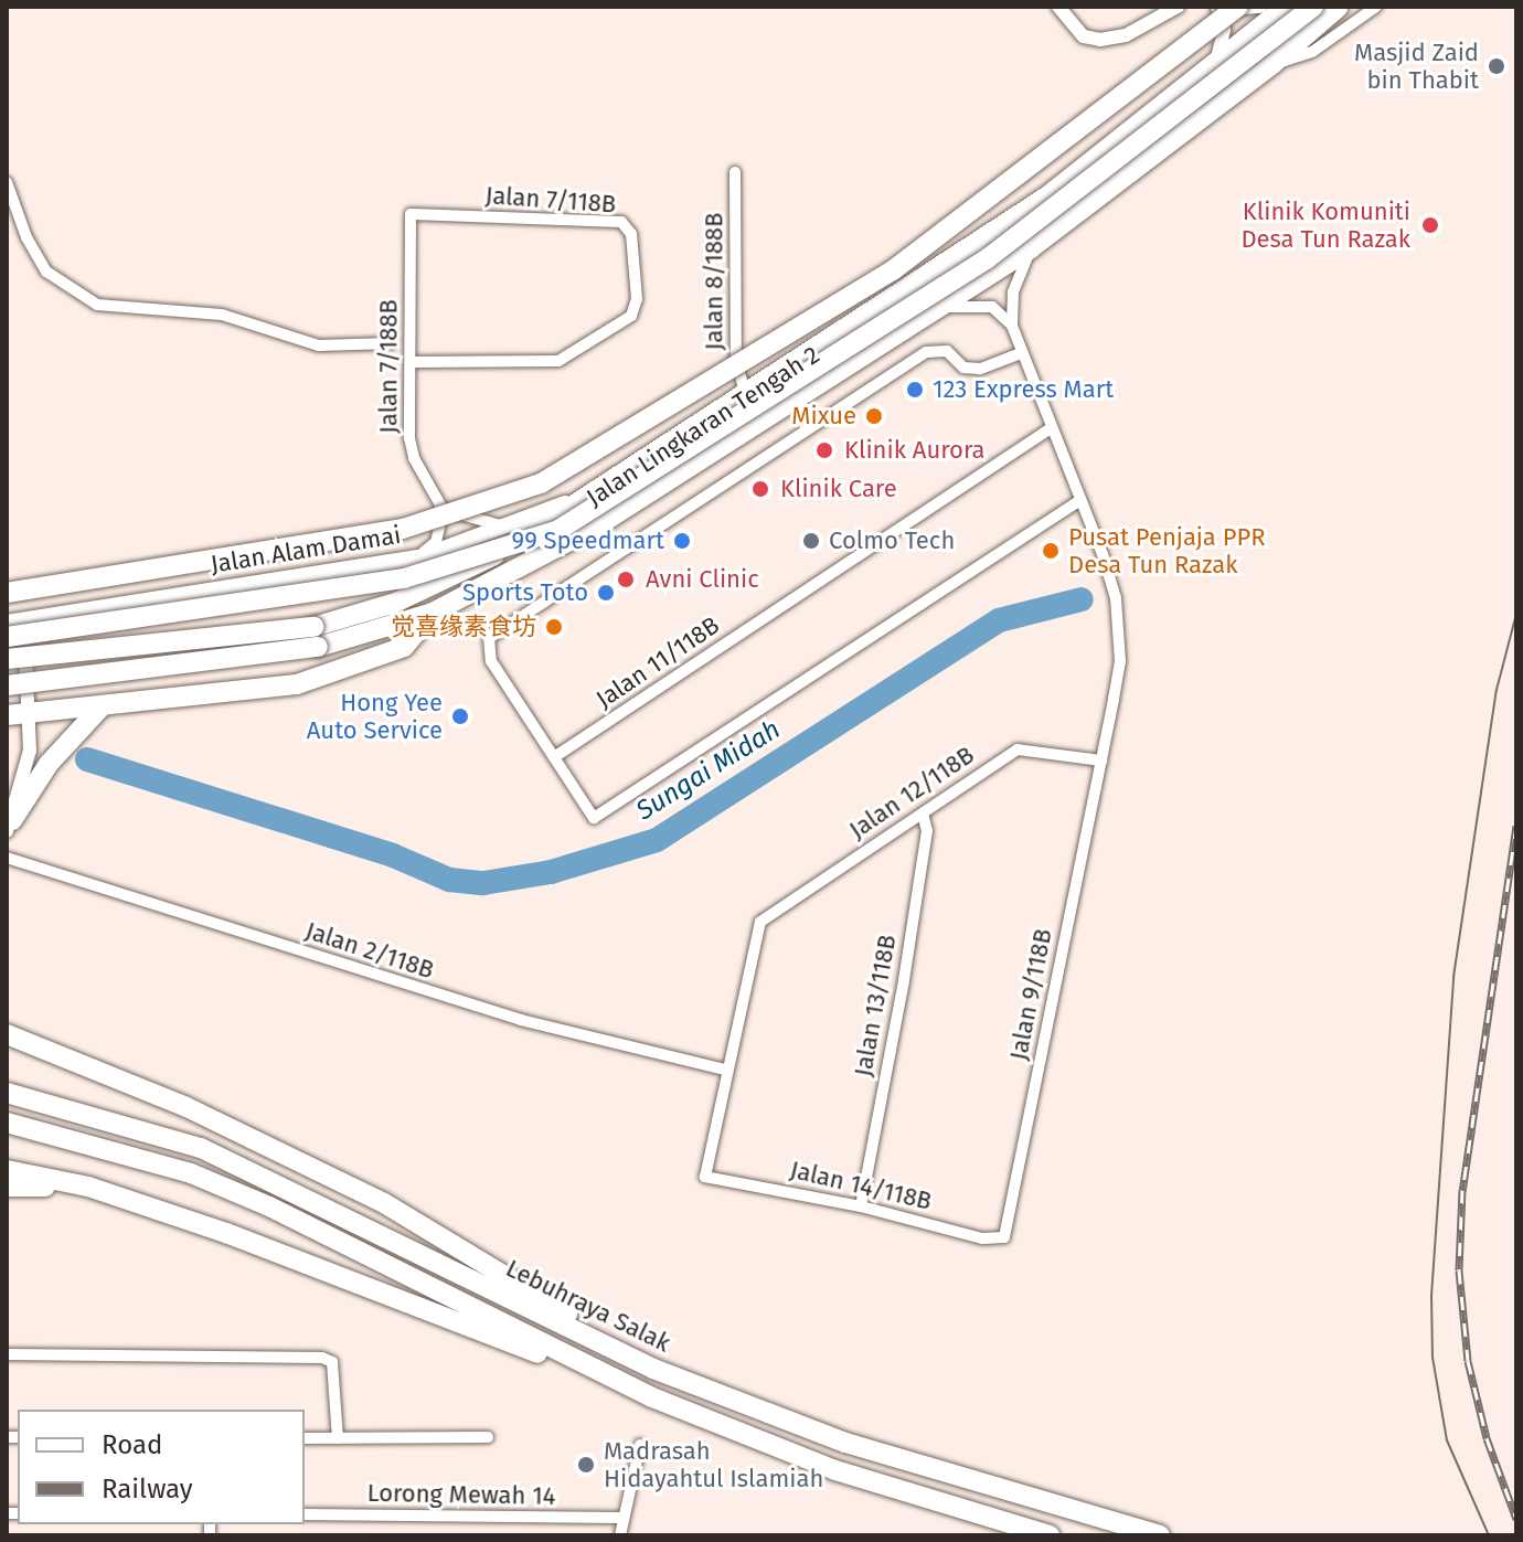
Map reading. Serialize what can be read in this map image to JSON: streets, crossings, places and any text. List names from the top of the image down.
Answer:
{
  "streets": {
    "highway": ["Jalan Lingkaran Tengah 2", "Lebuhraya Salak"],
    "main road": ["Jalan Alam Damai"],
    "street": [
      "Jalan 7/118B",
      "Jalan 8/188B",
      "Jalan 7/188B",
      "Jalan 11/118B",
      "Jalan 12/118B",
      "Jalan 2/118B",
      "Jalan 9/118B",
      "Jalan 13/118B",
      "Jalan 14/118B",
      "Lorong Mewah 14"
    ]
  },
  "crossings": [
    ["Jalan 7/118B", "Jalan 7/188B"],
    ["Jalan 8/188B", "Jalan Lingkaran Tengah 2"],
    ["Jalan Lingkaran Tengah 2", "Jalan Alam Damai"],
    ["Jalan 11/118B", "Jalan 9/118B"],
    ["Jalan 12/118B", "Jalan 2/118B"],
    ["Jalan 12/118B", "Jalan 9/118B"],
    ["Jalan 12/118B", "Jalan 13/118B"],
    ["Jalan 12/118B", "Jalan 14/118B"],
    ["Jalan 2/118B", "Jalan 14/118B"],
    ["Jalan 9/118B", "Jalan 14/118B"],
    ["Jalan 13/118B", "Jalan 14/118B"]
  ],
  "water": ["Sungai Midah"],
  "places": [
    "Masjid Zaid bin Thabit",
    "Klinik Komuniti Desa Tun Razak",
    "123 Express Mart",
    "Mixue",
    "Klinik Aurora",
    "Klinik Care",
    "99 Speedmart",
    "Colmo Tech",
    "Pusat Penjaja PPR Desa Tun Razak",
    "Avni Clinic",
    "Sports Toto",
    "觉喜缘素食坊",
    "Hong Yee Auto Service",
    "Madrasah Hidayahtul Islamiah"
  ],
  "legend": ["Road", "Railway"]
}
